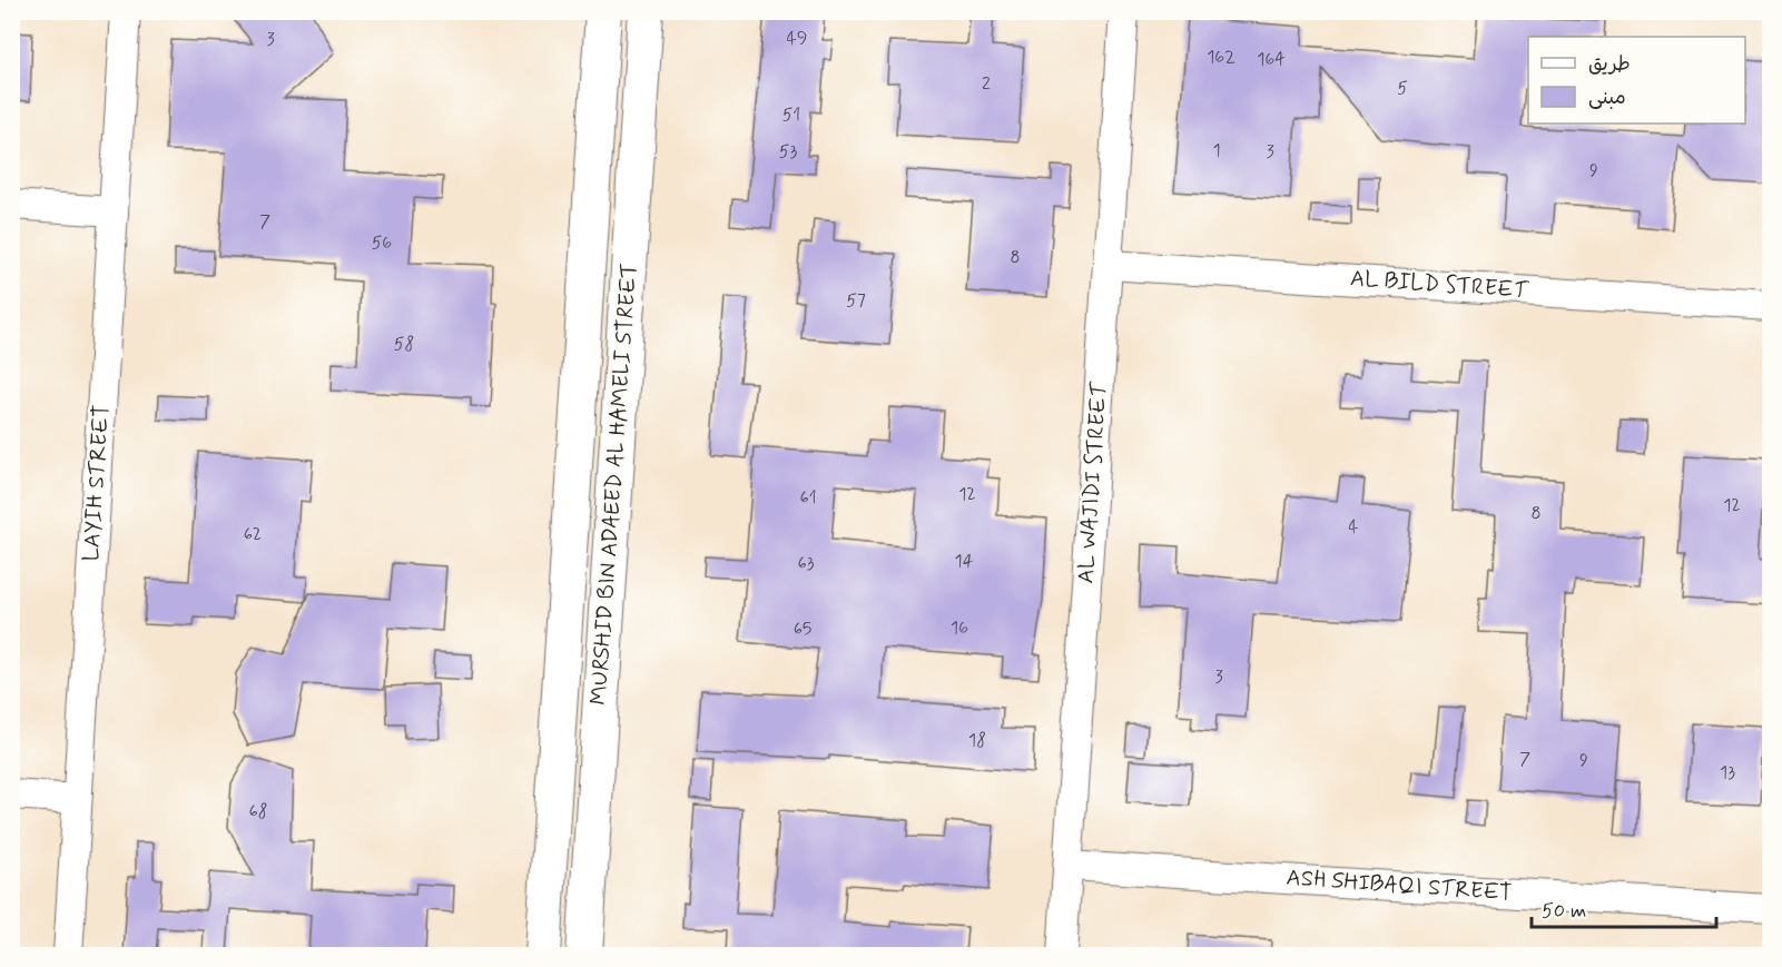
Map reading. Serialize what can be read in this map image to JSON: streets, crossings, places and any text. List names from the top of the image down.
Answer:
{
  "streets": {
    "street": [
      "AL BILD STREET",
      "LAYIH STREET",
      "AL WAJIDI STREET",
      "MURSHID BIN ADAEED AL HAMELI STREET",
      "ASH SHIBAQI STREET"
    ]
  },
  "crossings": [
    ["AL BILD STREET", "AL WAJIDI STREET"],
    ["AL WAJIDI STREET", "ASH SHIBAQI STREET"]
  ],
  "house_numbers": [
    "49",
    "3",
    "162",
    "164",
    "2",
    "5",
    "51",
    "1",
    "53",
    "3",
    "9",
    "7",
    "56",
    "8",
    "57",
    "58",
    "12",
    "61",
    "12",
    "8",
    "4",
    "62",
    "14",
    "63",
    "16",
    "65",
    "3",
    "18",
    "7",
    "9",
    "13",
    "68"
  ],
  "legend": ["طريق", "مبنى"],
  "scale_bar": "50 m"
}
